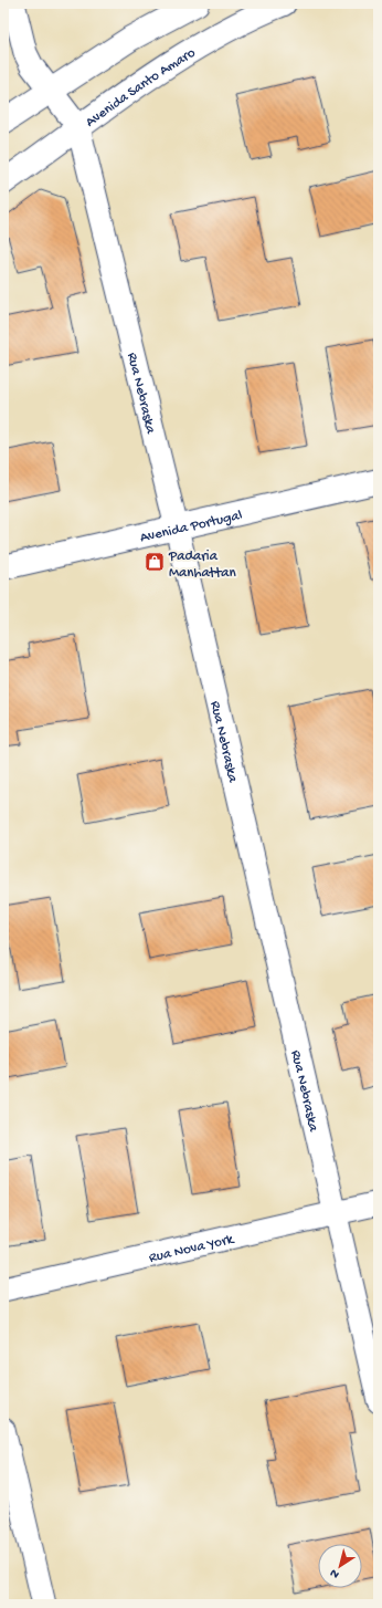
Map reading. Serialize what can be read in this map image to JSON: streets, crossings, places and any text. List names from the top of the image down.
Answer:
{
  "streets": {
    "main road": ["Avenida Santo Amaro", "Avenida Portugal"],
    "street": ["Rua Nebraska", "Rua Nova York"]
  },
  "crossings": [
    ["Avenida Santo Amaro", "Rua Nebraska"],
    ["Rua Nebraska", "Avenida Portugal"],
    ["Rua Nebraska", "Rua Nova York"]
  ],
  "places": {
    "shop": ["Padaria Manhattan"]
  },
  "north": "bottom left"
}
